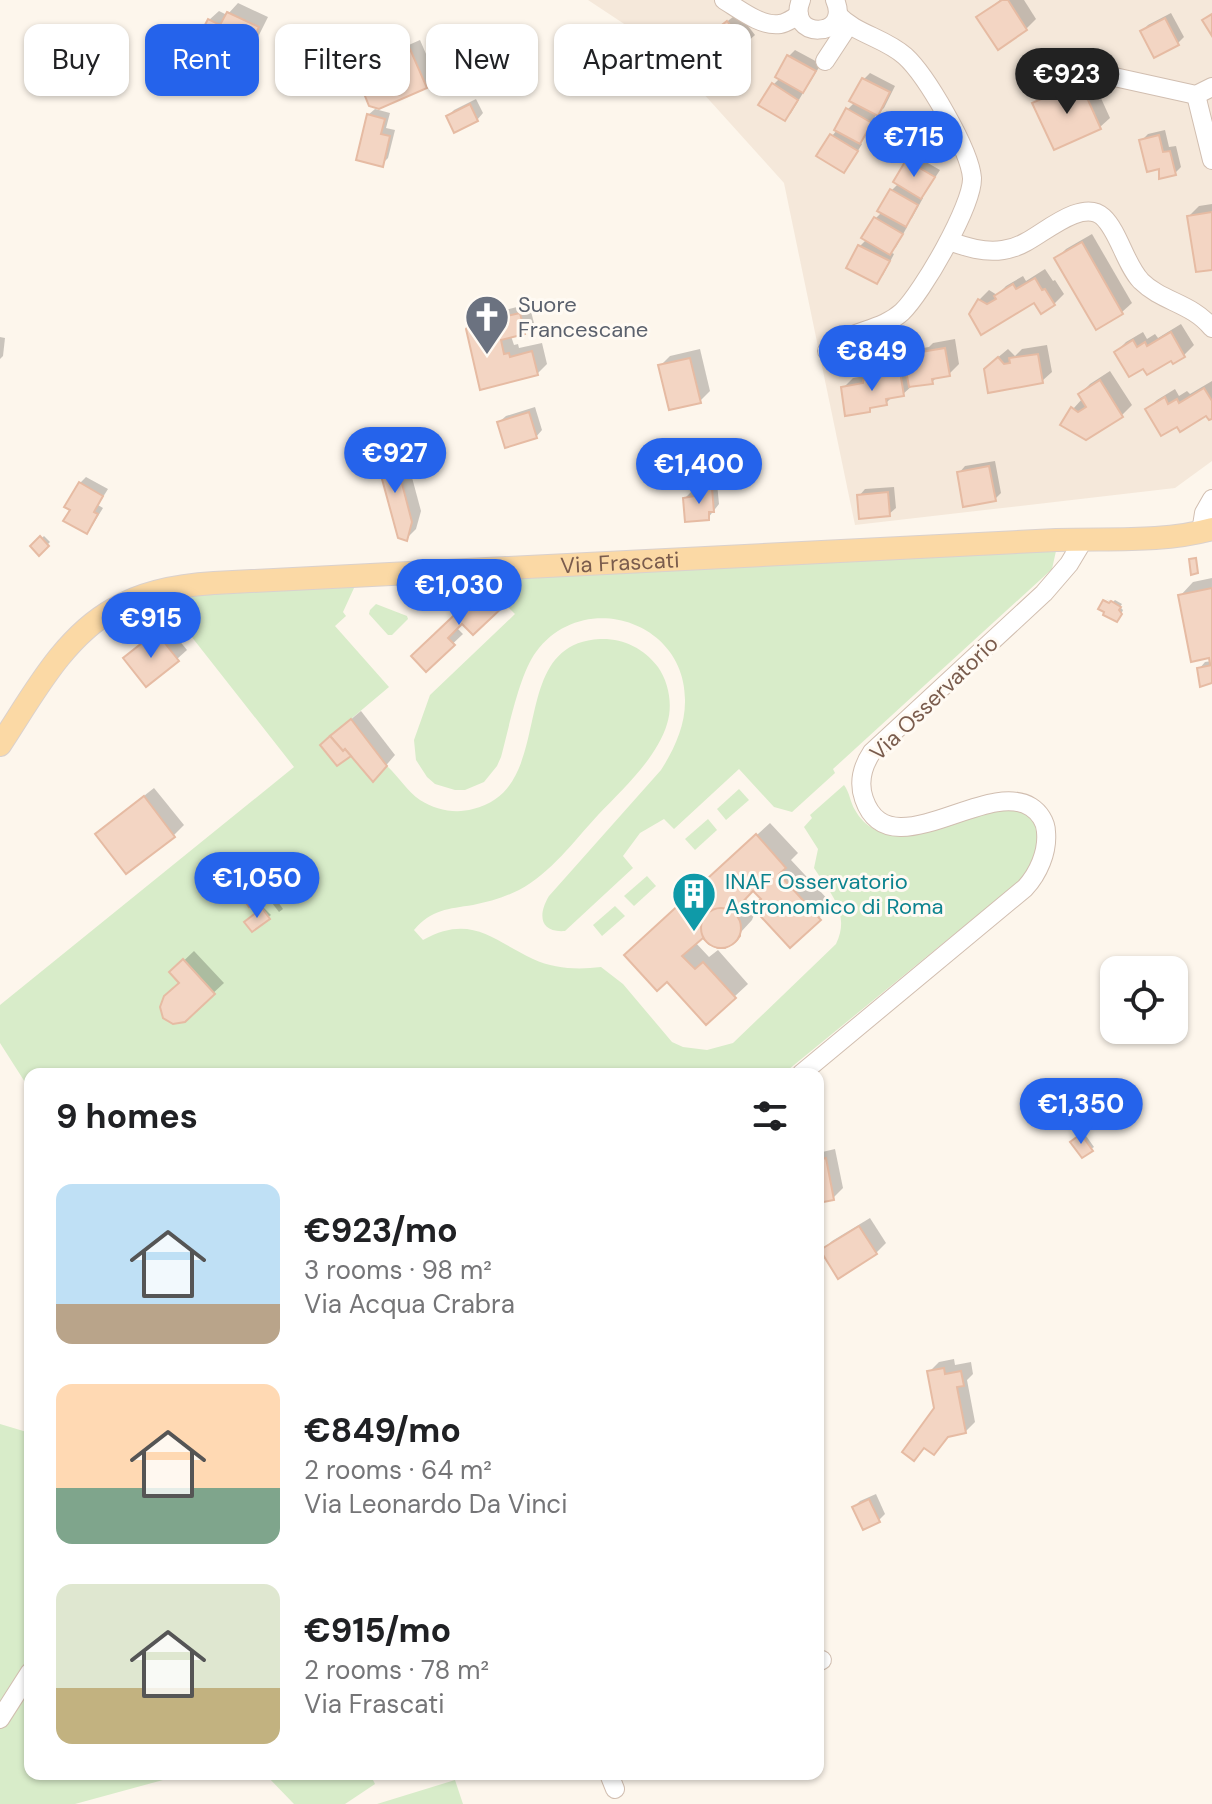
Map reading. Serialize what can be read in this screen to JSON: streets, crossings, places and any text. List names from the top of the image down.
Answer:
{
  "streets": {
    "main road": ["Via Frascati"],
    "street": ["Via Osservatorio"]
  },
  "crossings": [
    ["Via Frascati", "Via Osservatorio"]
  ],
  "places": {
    "church": ["Suore Francescane"],
    "building": ["INAF Osservatorio Astronomico di Roma"]
  },
  "page": {
    "chip": [
      "Buy",
      "Rent",
      "Filters",
      "New",
      "Apartment"
    ],
    "price": [
      "€923",
      "€715",
      "€849",
      "€927",
      "€1,400",
      "€1,030",
      "€915",
      "€1,050",
      "€1,350"
    ],
    "heading": "9 homes",
    "list": [
      {
        "name": "€923/mo",
        "note": "3 rooms · 98 m² · Via Acqua Crabra"
      },
      {
        "name": "€849/mo",
        "note": "2 rooms · 64 m² · Via Leonardo Da Vinci"
      },
      {
        "name": "€915/mo",
        "note": "2 rooms · 78 m² · Via Frascati"
      }
    ]
  }
}
